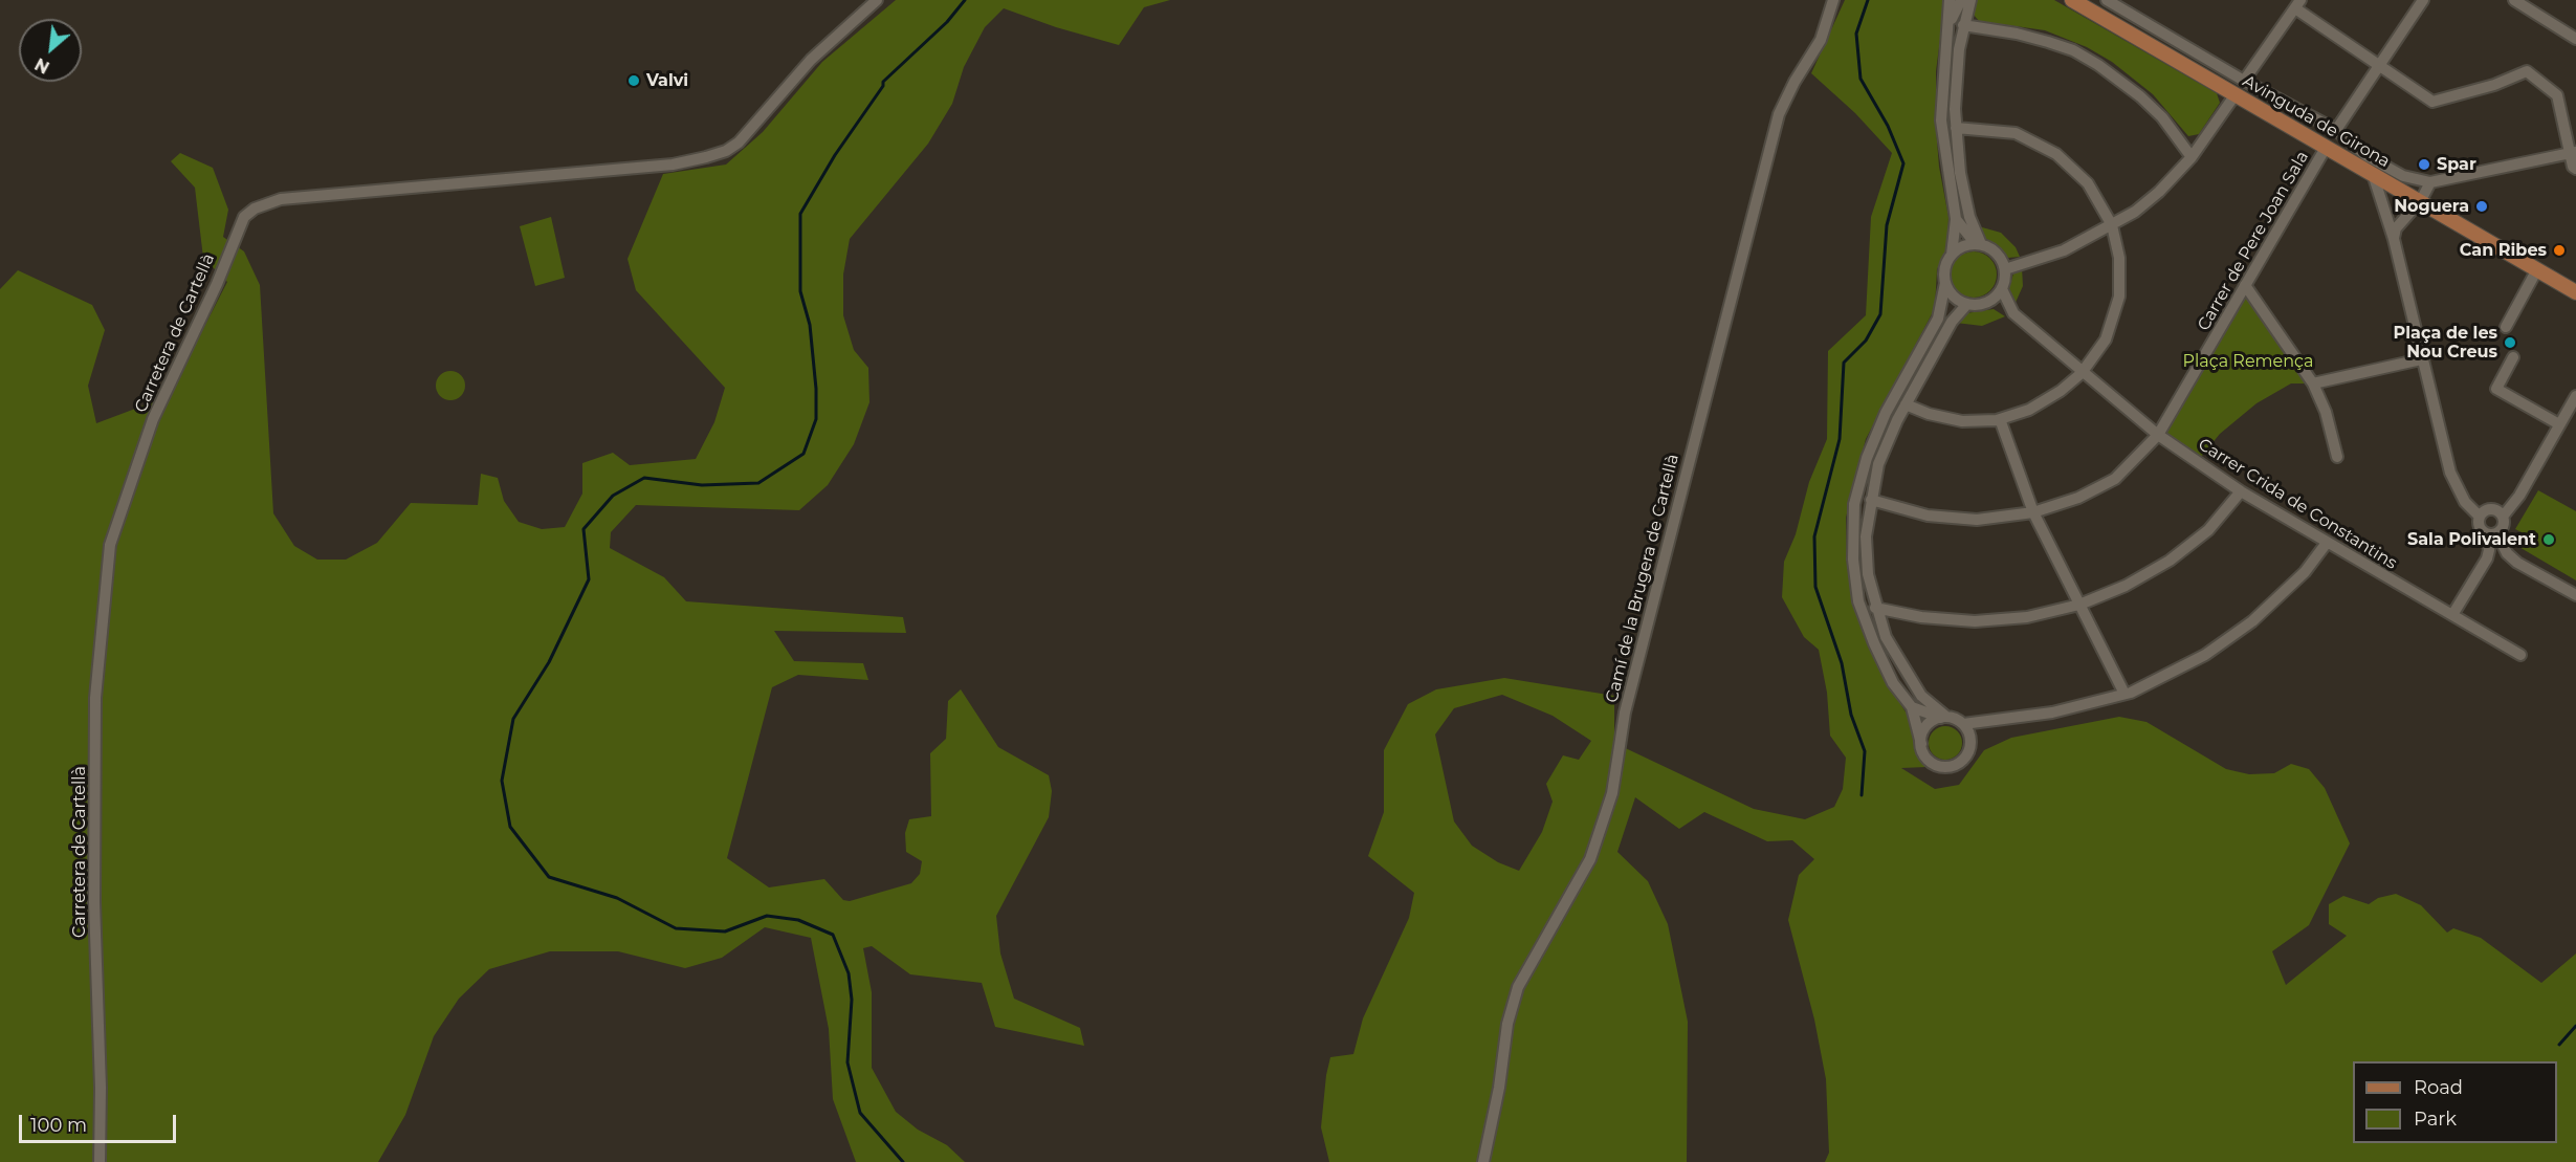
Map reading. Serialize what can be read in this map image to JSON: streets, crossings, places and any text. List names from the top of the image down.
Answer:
{
  "streets": {
    "main road": ["Avinguda de Girona"],
    "street": [
      "Carrer de Pere Joan Sala",
      "Carretera de Cartellà",
      "Carrer Crida de Constantins",
      "Camí de la Brugera de Cartellà"
    ]
  },
  "crossings": [
    ["Avinguda de Girona", "Carrer de Pere Joan Sala"],
    ["Carrer de Pere Joan Sala", "Carrer Crida de Constantins"]
  ],
  "parks": ["Plaça Remença"],
  "places": [
    "Valvi",
    "Spar",
    "Noguera",
    "Can Ribes",
    "Plaça de les Nou Creus",
    "Sala Polivalent"
  ],
  "legend": ["Road", "Park"],
  "scale_bar": "100 m",
  "north": "bottom left"
}
